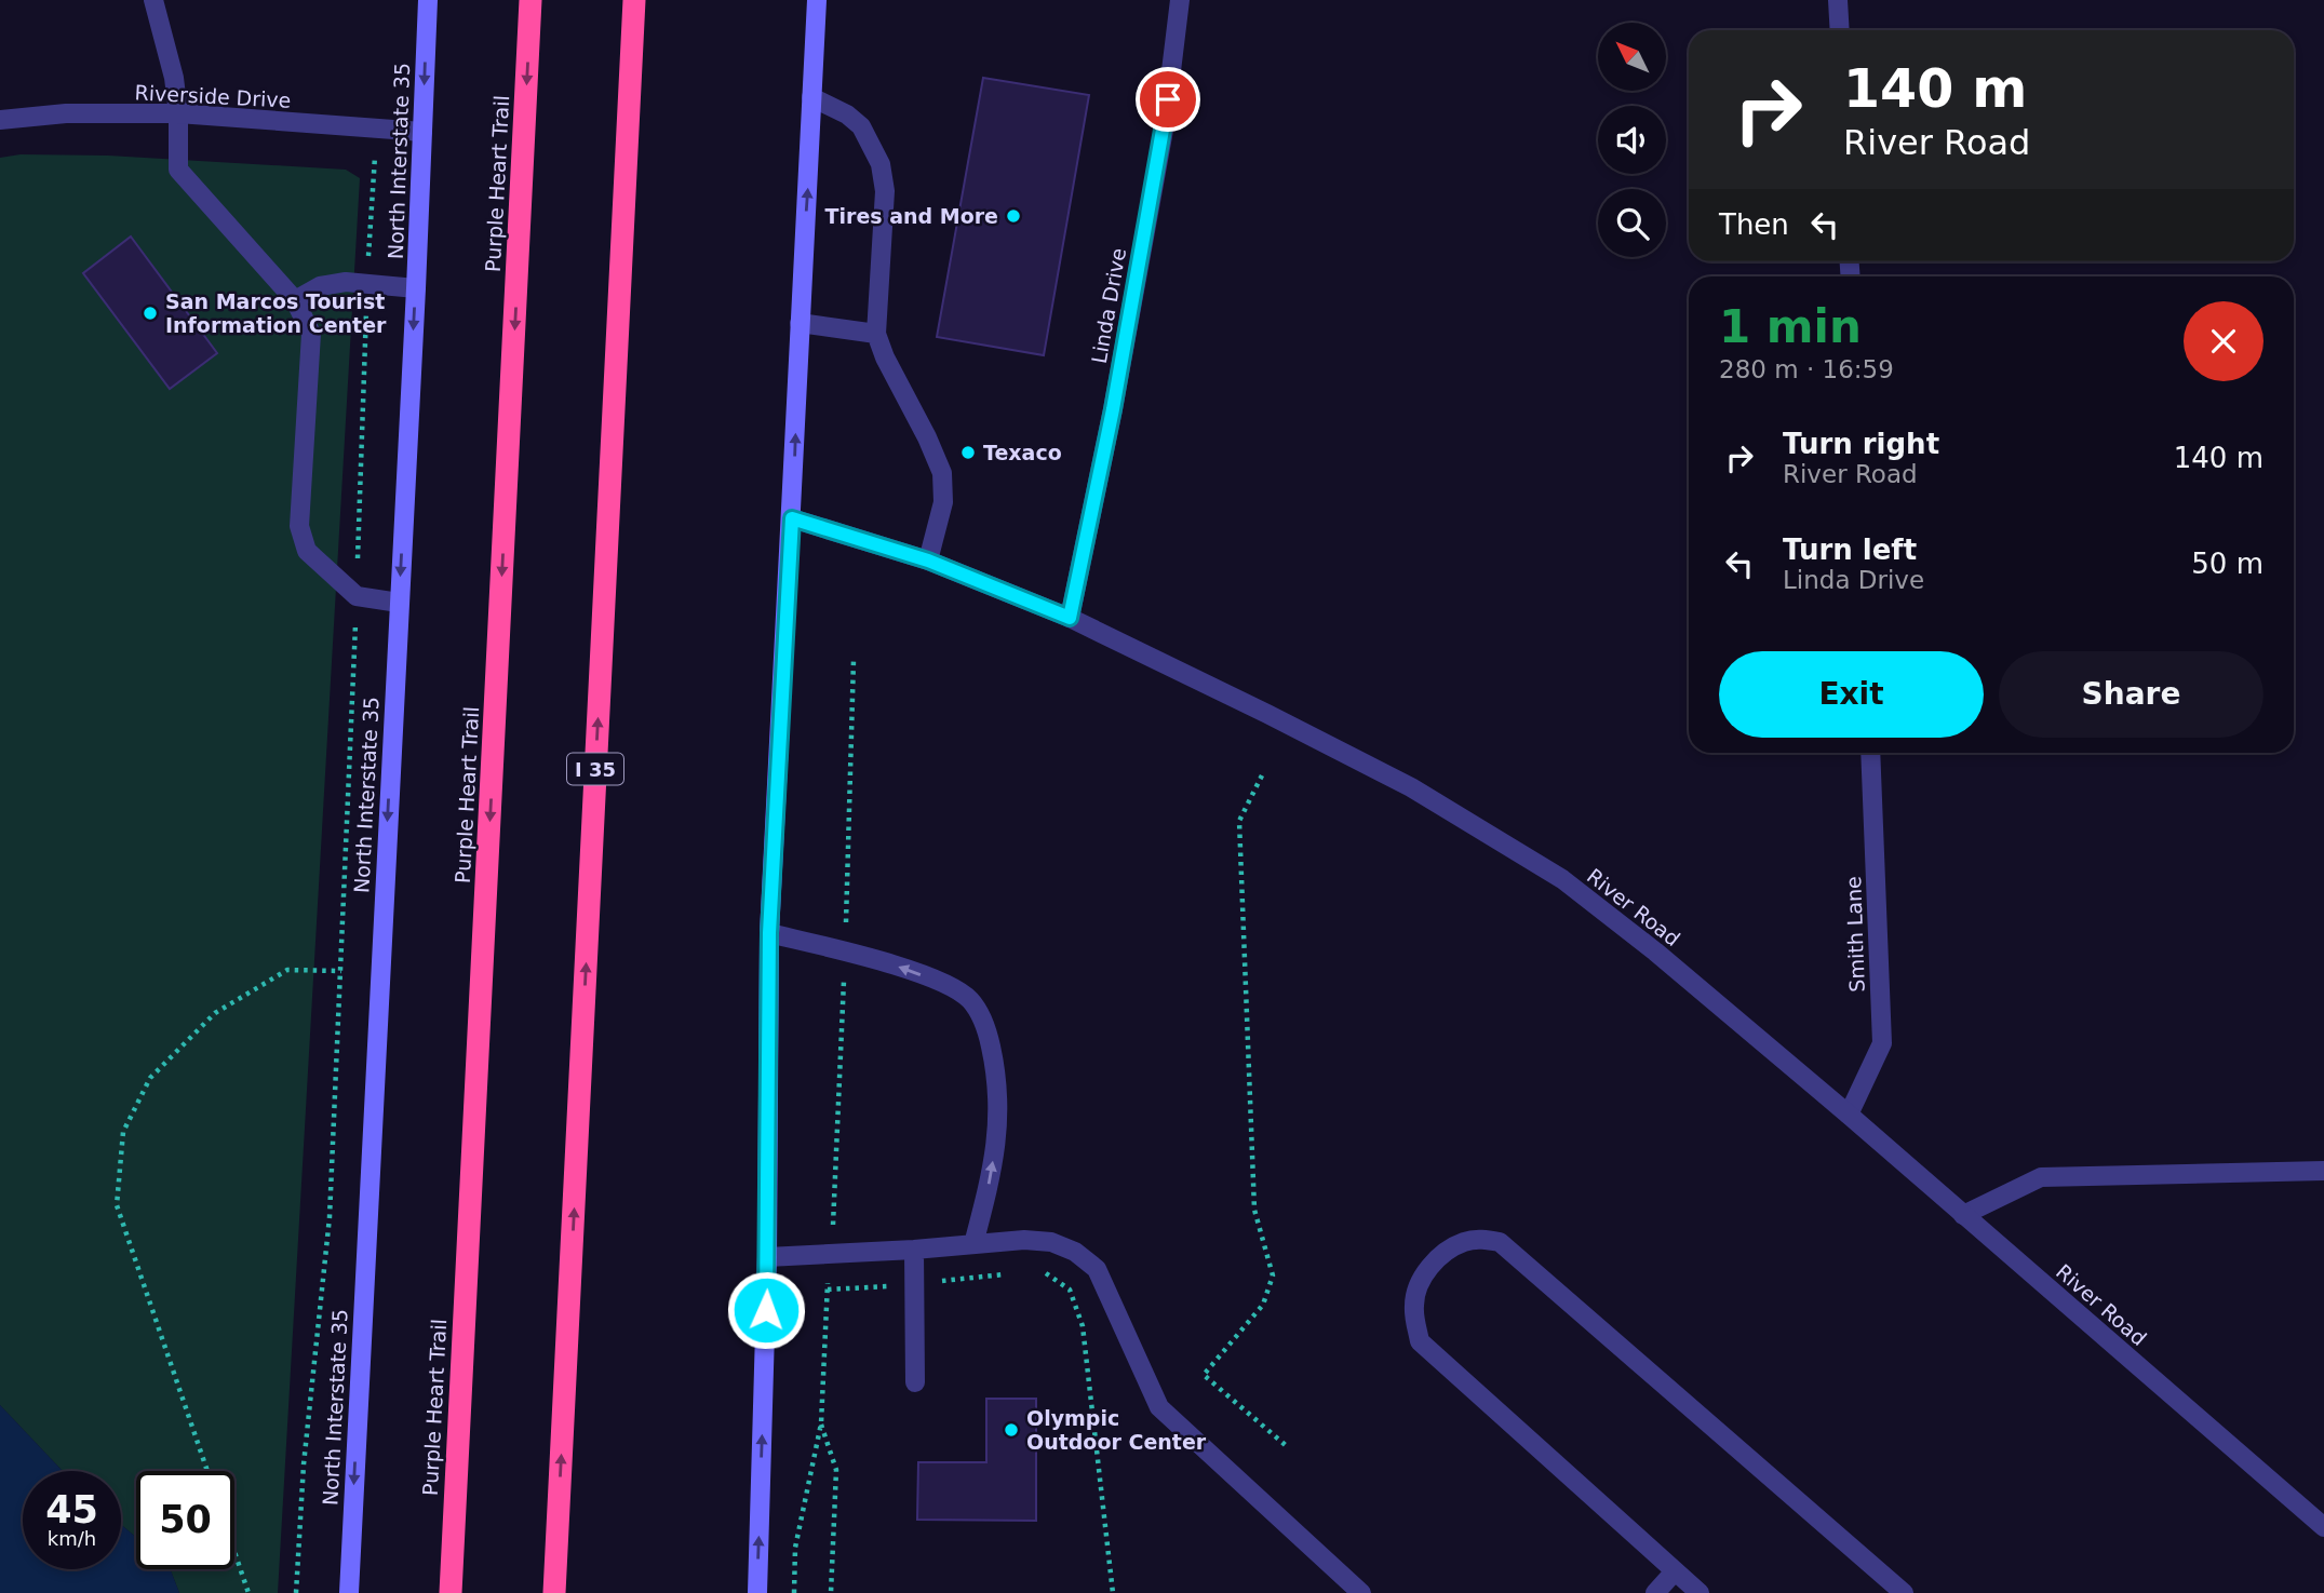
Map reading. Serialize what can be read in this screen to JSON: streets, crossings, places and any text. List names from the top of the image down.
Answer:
{
  "streets": {
    "highway": ["Purple Heart Trail", "I 35"],
    "main road": ["North Interstate 35"],
    "street": [
      "Riverside Drive",
      "Linda Drive",
      "River Road",
      "Smith Lane"
    ]
  },
  "crossings": [
    ["Riverside Drive", "North Interstate 35"],
    ["Linda Drive", "River Road"],
    ["River Road", "Smith Lane"]
  ],
  "one_way": ["North Interstate 35"],
  "places": [
    "Tires and More",
    "San Marcos Tourist Information Center",
    "Texaco",
    "Olympic Outdoor Center"
  ],
  "north": "top left",
  "page": {
    "turn": ["140 m", "River Road"],
    "then": "Then",
    "heading": ["1 min", "280 m · 16:59"],
    "list": [
      {
        "name": "Turn right",
        "note": "River Road",
        "value": "140 m"
      },
      {
        "name": "Turn left",
        "note": "Linda Drive",
        "value": "50 m"
      }
    ],
    "buttons": ["Exit", "Share"],
    "speed": "45 km/h",
    "limit": "50"
  }
}
